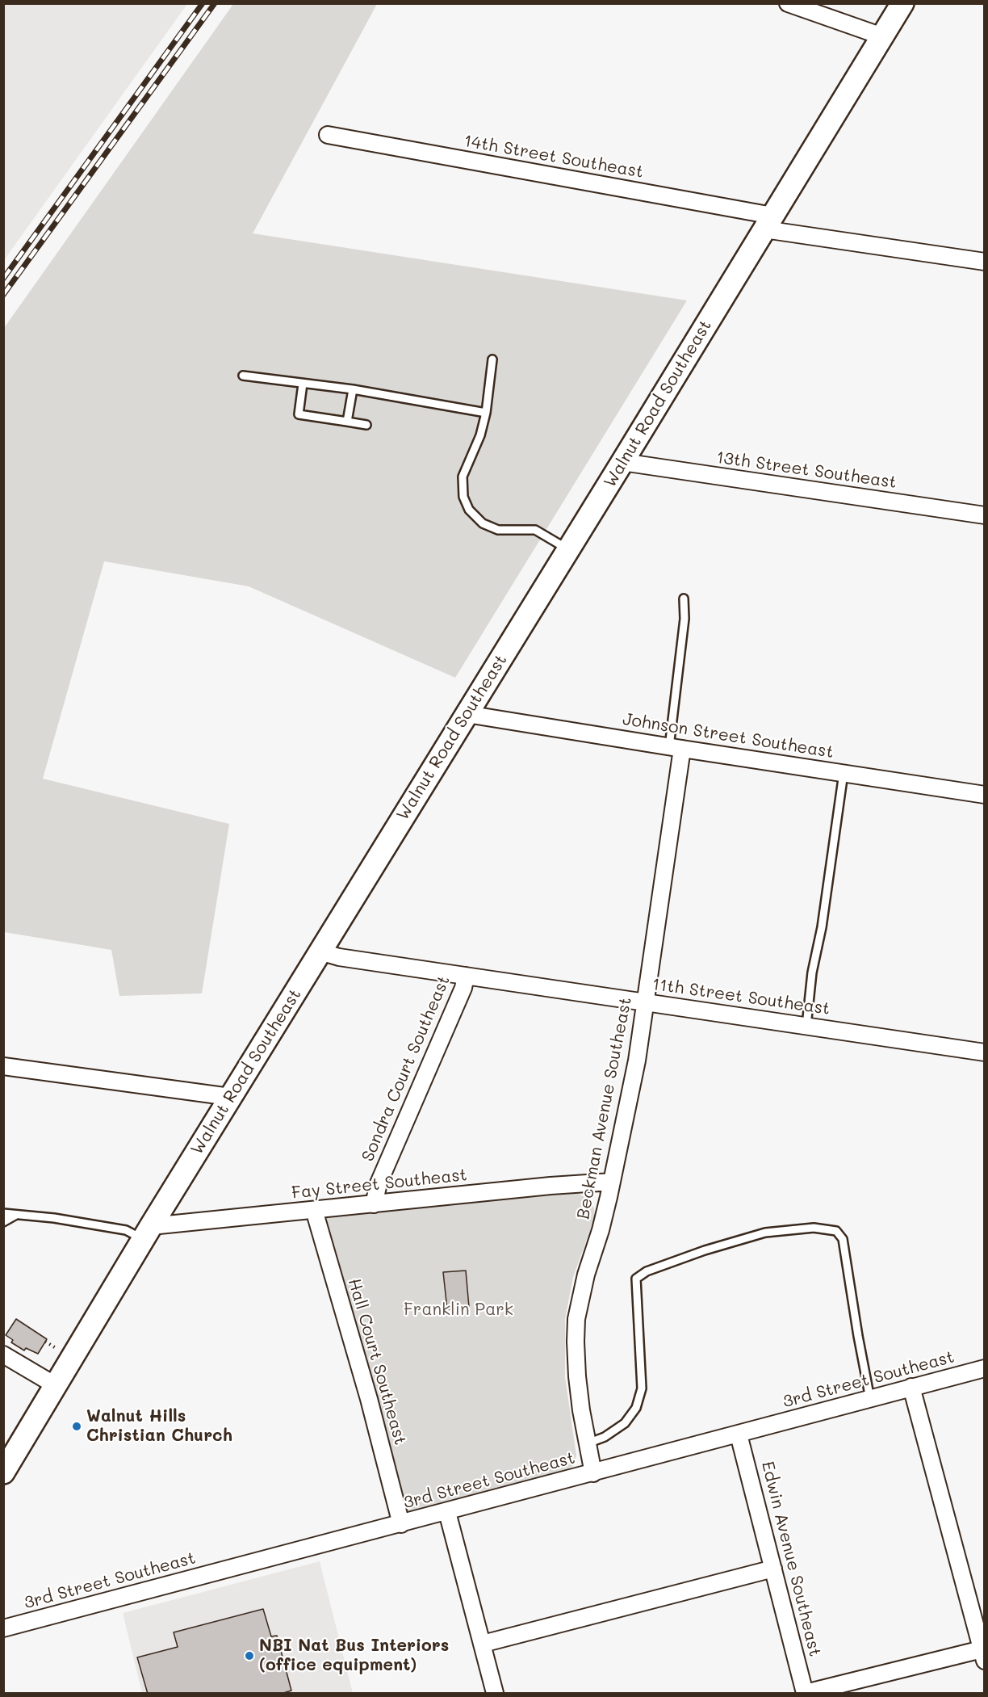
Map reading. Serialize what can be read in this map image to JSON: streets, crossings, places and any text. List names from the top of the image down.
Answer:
{
  "streets": {
    "main road": ["Walnut Road Southeast"],
    "street": [
      "14th Street Southeast",
      "13th Street Southeast",
      "Johnson Street Southeast",
      "11th Street Southeast",
      "Sondra Court Southeast",
      "Beckman Avenue Southeast",
      "Fay Street Southeast",
      "Hall Court Southeast",
      "3rd Street Southeast",
      "Edwin Avenue Southeast"
    ]
  },
  "crossings": [
    ["14th Street Southeast", "Walnut Road Southeast"],
    ["Walnut Road Southeast", "13th Street Southeast"],
    ["Walnut Road Southeast", "Johnson Street Southeast"],
    ["Walnut Road Southeast", "11th Street Southeast"],
    ["Walnut Road Southeast", "Fay Street Southeast"],
    ["Johnson Street Southeast", "Beckman Avenue Southeast"],
    ["11th Street Southeast", "Sondra Court Southeast"],
    ["11th Street Southeast", "Beckman Avenue Southeast"],
    ["Sondra Court Southeast", "Fay Street Southeast"],
    ["Beckman Avenue Southeast", "Fay Street Southeast"],
    ["Beckman Avenue Southeast", "3rd Street Southeast"],
    ["Fay Street Southeast", "Hall Court Southeast"],
    ["Hall Court Southeast", "3rd Street Southeast"],
    ["3rd Street Southeast", "Edwin Avenue Southeast"]
  ],
  "parks": ["Franklin Park"],
  "places": ["Walnut Hills Christian Church", "NBI Nat Bus Interiors (office equipment)"]
}
